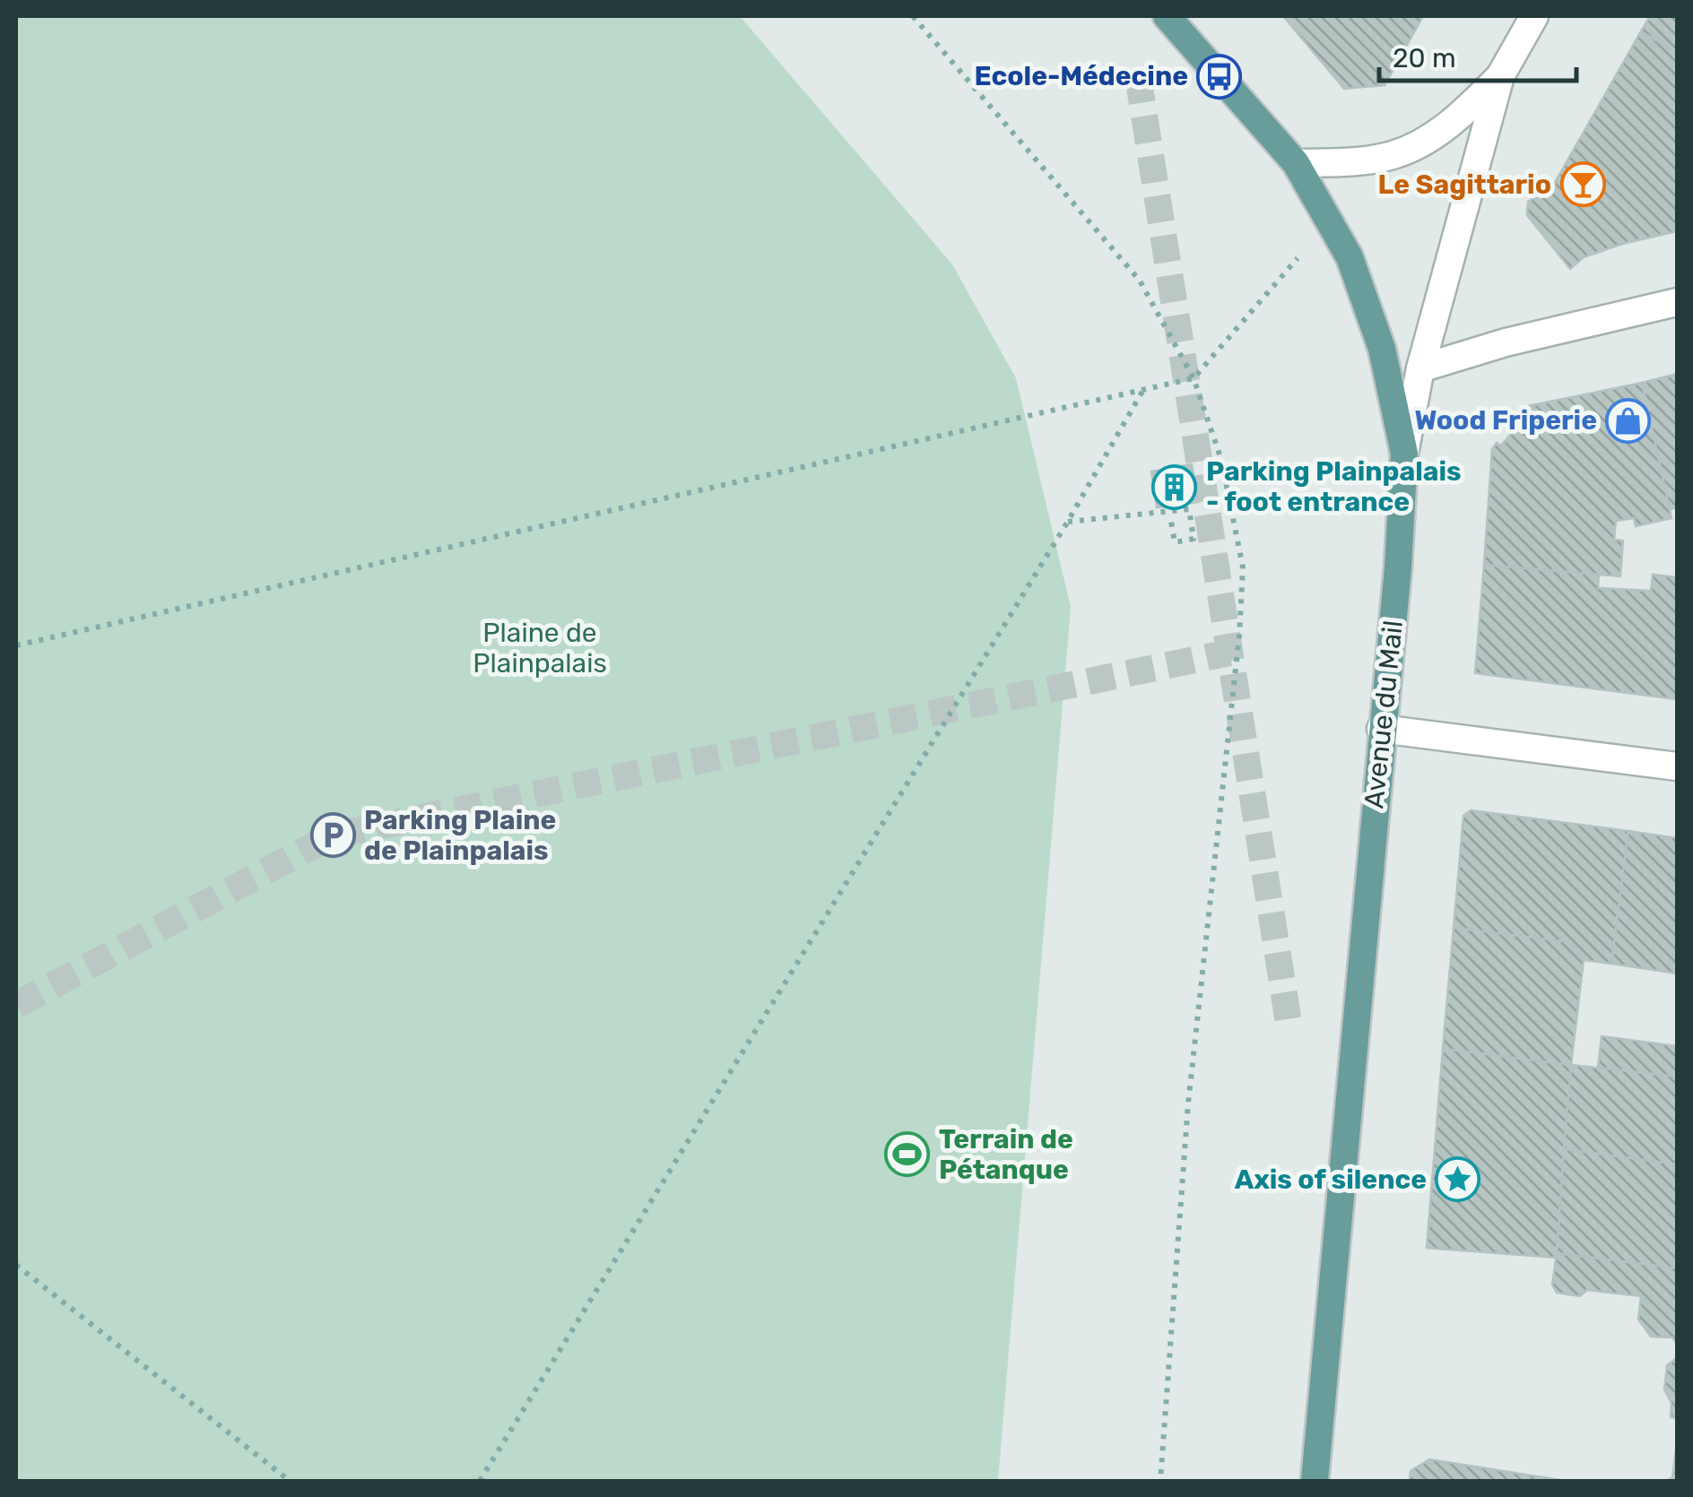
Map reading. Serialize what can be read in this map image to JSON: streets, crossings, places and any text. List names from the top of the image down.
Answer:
{
  "streets": {
    "main road": ["Avenue du Mail"]
  },
  "parks": ["Plaine de Plainpalais"],
  "places": {
    "bus stop": ["Ecole-Médecine"],
    "bar": ["Le Sagittario"],
    "shop": ["Wood Friperie"],
    "building": ["Parking Plainpalais - foot entrance"],
    "parking": ["Parking Plaine de Plainpalais"],
    "sports": ["Terrain de Pétanque"],
    "place": ["Axis of silence"]
  },
  "scale_bar": "20 m"
}
